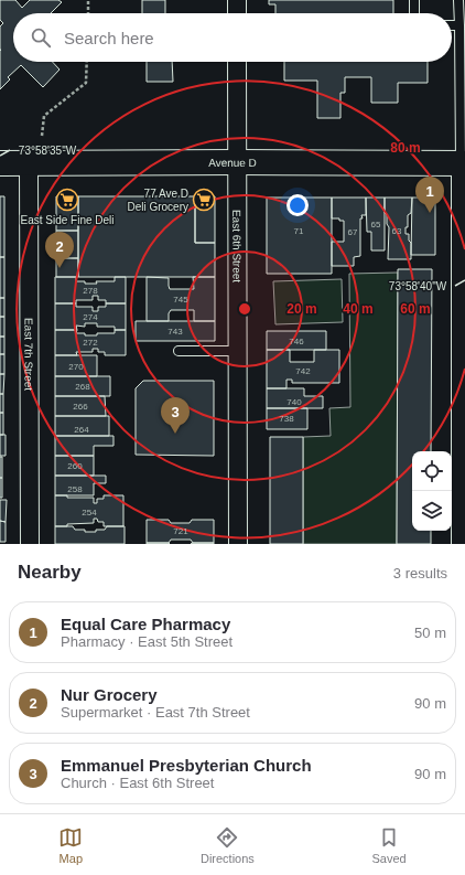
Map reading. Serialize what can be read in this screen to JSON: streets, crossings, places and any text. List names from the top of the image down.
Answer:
{
  "streets": {
    "street": ["Avenue D", "East 6th Street", "East 7th Street"]
  },
  "crossings": [
    ["Avenue D", "East 6th Street"],
    ["Avenue D", "East 7th Street"]
  ],
  "places": {
    "supermarket": ["East Side Fine Deli", "77 Ave D Deli Grocery"]
  },
  "house_numbers": [
    "65",
    "71",
    "63",
    "67",
    "278",
    "745",
    "274",
    "743",
    "746",
    "272",
    "270",
    "742",
    "268",
    "740",
    "266",
    "738",
    "264",
    "260",
    "258",
    "254",
    "721"
  ],
  "page": {
    "search": "Search here",
    "pins": ["1", "2", "3"],
    "heading": ["Nearby", "3 results"],
    "list": [
      {
        "mark": "1",
        "name": "Equal Care Pharmacy",
        "note": "Pharmacy · East 5th Street",
        "value": "50 m"
      },
      {
        "mark": "2",
        "name": "Nur Grocery",
        "note": "Supermarket · East 7th Street",
        "value": "90 m"
      },
      {
        "mark": "3",
        "name": "Emmanuel Presbyterian Church",
        "note": "Church · East 6th Street",
        "value": "90 m"
      }
    ],
    "nav": ["Map", "Directions", "Saved"]
  },
  "coordinates": ["73°58'35\"W", "73°58'40\"W"],
  "rings": [
    "80 m",
    "20 m",
    "40 m",
    "60 m"
  ]
}
